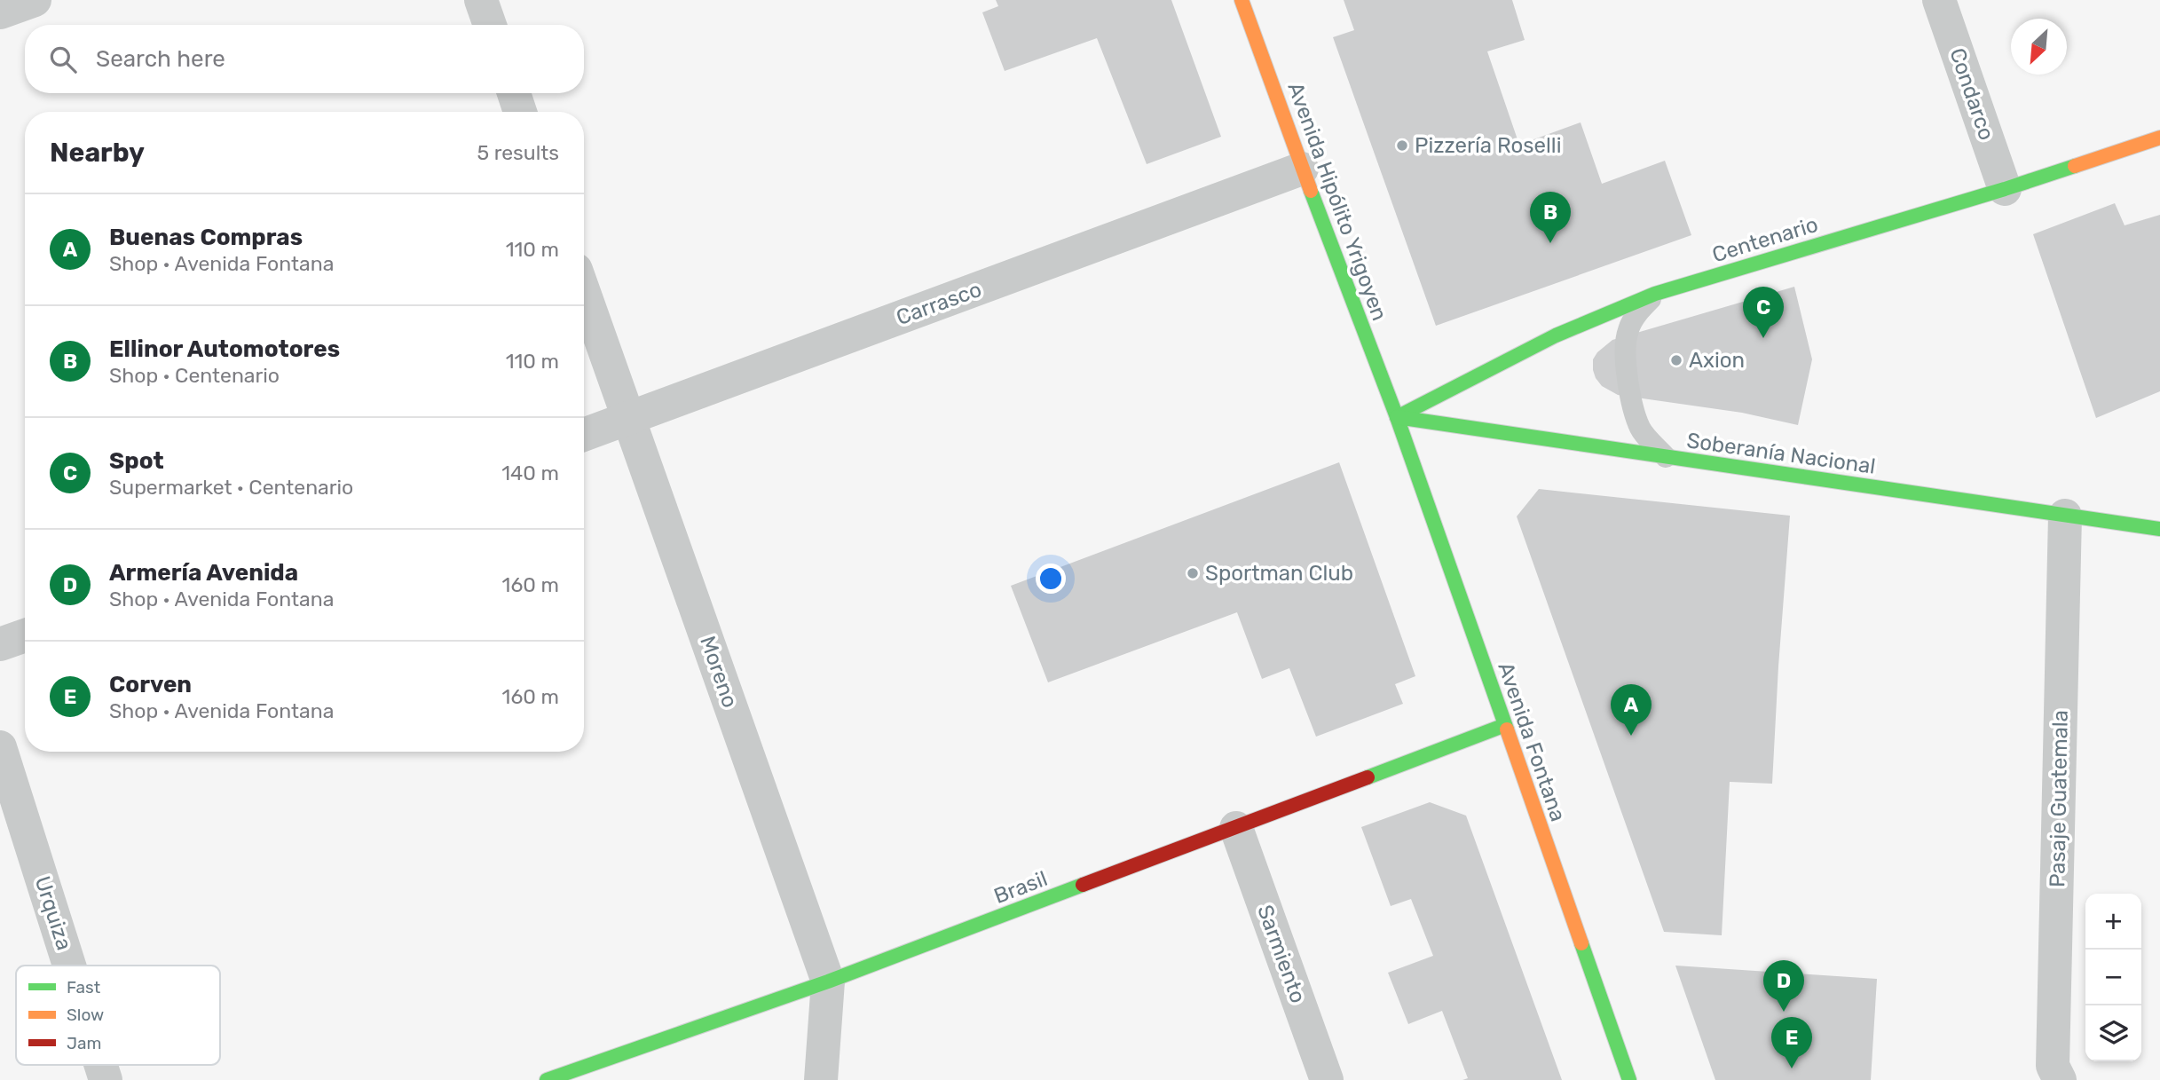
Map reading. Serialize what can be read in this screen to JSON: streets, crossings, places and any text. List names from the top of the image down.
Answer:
{
  "streets": {
    "street": [
      "Condarco",
      "Avenida Hipólito Yrigoyen",
      "Centenario",
      "Carrasco",
      "Soberanía Nacional",
      "Moreno",
      "Avenida Fontana",
      "Pasaje Guatemala",
      "Brasil",
      "Urquiza",
      "Sarmiento"
    ]
  },
  "crossings": [
    ["Condarco", "Centenario"],
    ["Avenida Hipólito Yrigoyen", "Centenario"],
    ["Avenida Hipólito Yrigoyen", "Carrasco"],
    ["Avenida Hipólito Yrigoyen", "Soberanía Nacional"],
    ["Avenida Hipólito Yrigoyen", "Avenida Fontana"],
    ["Centenario", "Soberanía Nacional"],
    ["Centenario", "Avenida Fontana"],
    ["Carrasco", "Moreno"],
    ["Soberanía Nacional", "Avenida Fontana"],
    ["Soberanía Nacional", "Pasaje Guatemala"],
    ["Moreno", "Brasil"],
    ["Avenida Fontana", "Brasil"],
    ["Brasil", "Sarmiento"]
  ],
  "places": ["Pizzería Roselli", "Axion", "Sportman Club"],
  "legend": ["Fast", "Slow", "Jam"],
  "north": "bottom left",
  "page": {
    "search": "Search here",
    "heading": ["Nearby", "5 results"],
    "pins": [
      "B",
      "C",
      "A",
      "D",
      "E"
    ],
    "list": [
      {
        "mark": "A",
        "name": "Buenas Compras",
        "note": "Shop · Avenida Fontana",
        "value": "110 m"
      },
      {
        "mark": "B",
        "name": "Ellinor Automotores",
        "note": "Shop · Centenario",
        "value": "110 m"
      },
      {
        "mark": "C",
        "name": "Spot",
        "note": "Supermarket · Centenario",
        "value": "140 m"
      },
      {
        "mark": "D",
        "name": "Armería Avenida",
        "note": "Shop · Avenida Fontana",
        "value": "160 m"
      },
      {
        "mark": "E",
        "name": "Corven",
        "note": "Shop · Avenida Fontana",
        "value": "160 m"
      }
    ],
    "map_buttons": ["+", "−"]
  }
}
